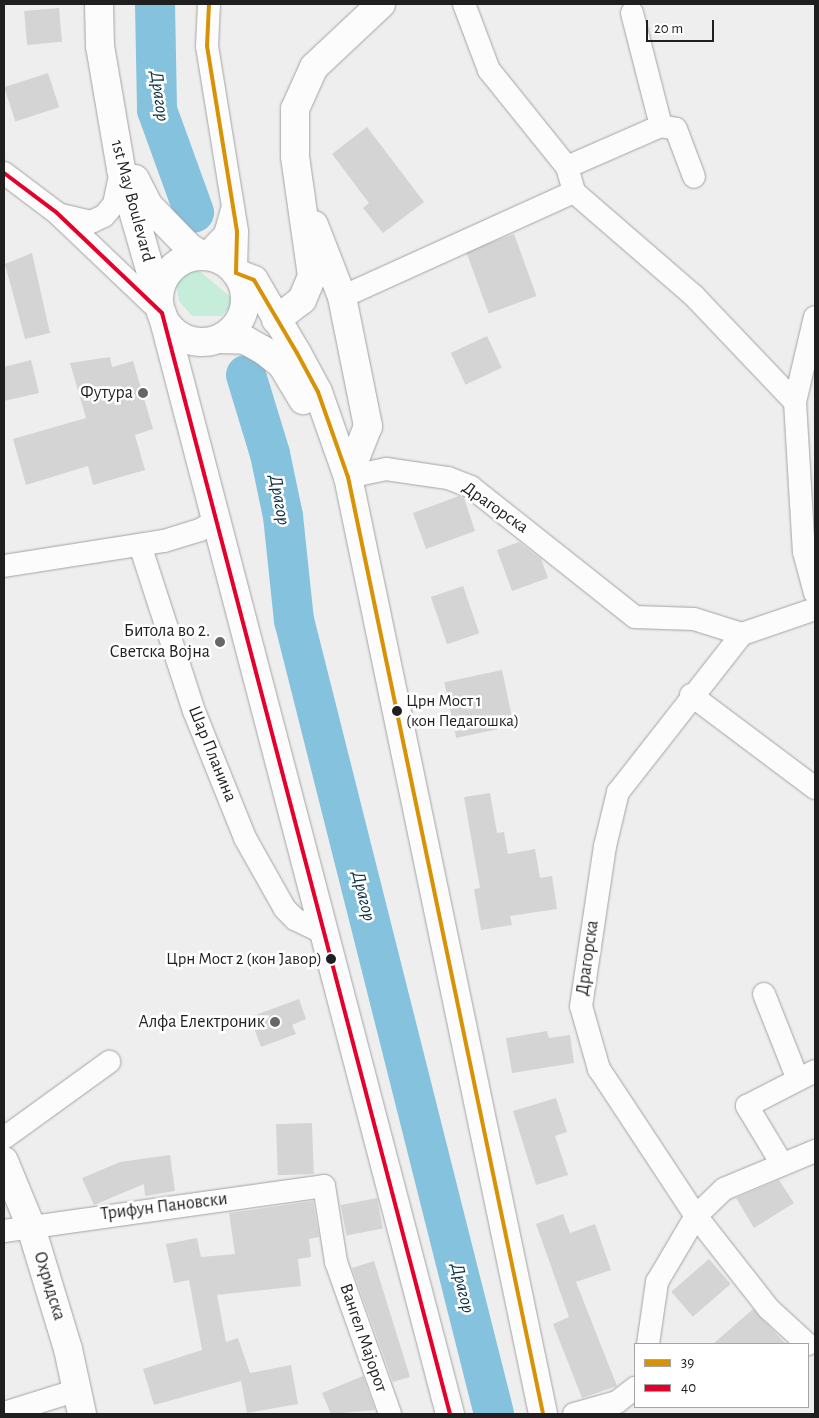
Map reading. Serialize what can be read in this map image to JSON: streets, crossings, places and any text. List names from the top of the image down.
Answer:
{
  "streets": {
    "main road": ["1st May Boulevard", "Охридска"],
    "street": [
      "Драгорска",
      "Шар Планина",
      "Трифун Пановски",
      "Вангел Маjорот"
    ]
  },
  "crossings": [
    ["1st May Boulevard", "Драгорска"],
    ["1st May Boulevard", "Шар Планина"],
    ["Трифун Пановски", "Охридска"],
    ["Трифун Пановски", "Вангел Маjорот"]
  ],
  "water": ["Драгор"],
  "places": [
    "Футура",
    "Битола во 2. Светска Војна",
    "Црн Мост 1 (кон Педагошка)",
    "Црн Мост 2 (кон Јавор)",
    "Алфа Електроник"
  ],
  "lines": ["transit line 39", "transit line 40"],
  "legend": ["39", "40"],
  "scale_bar": "20 m"
}
